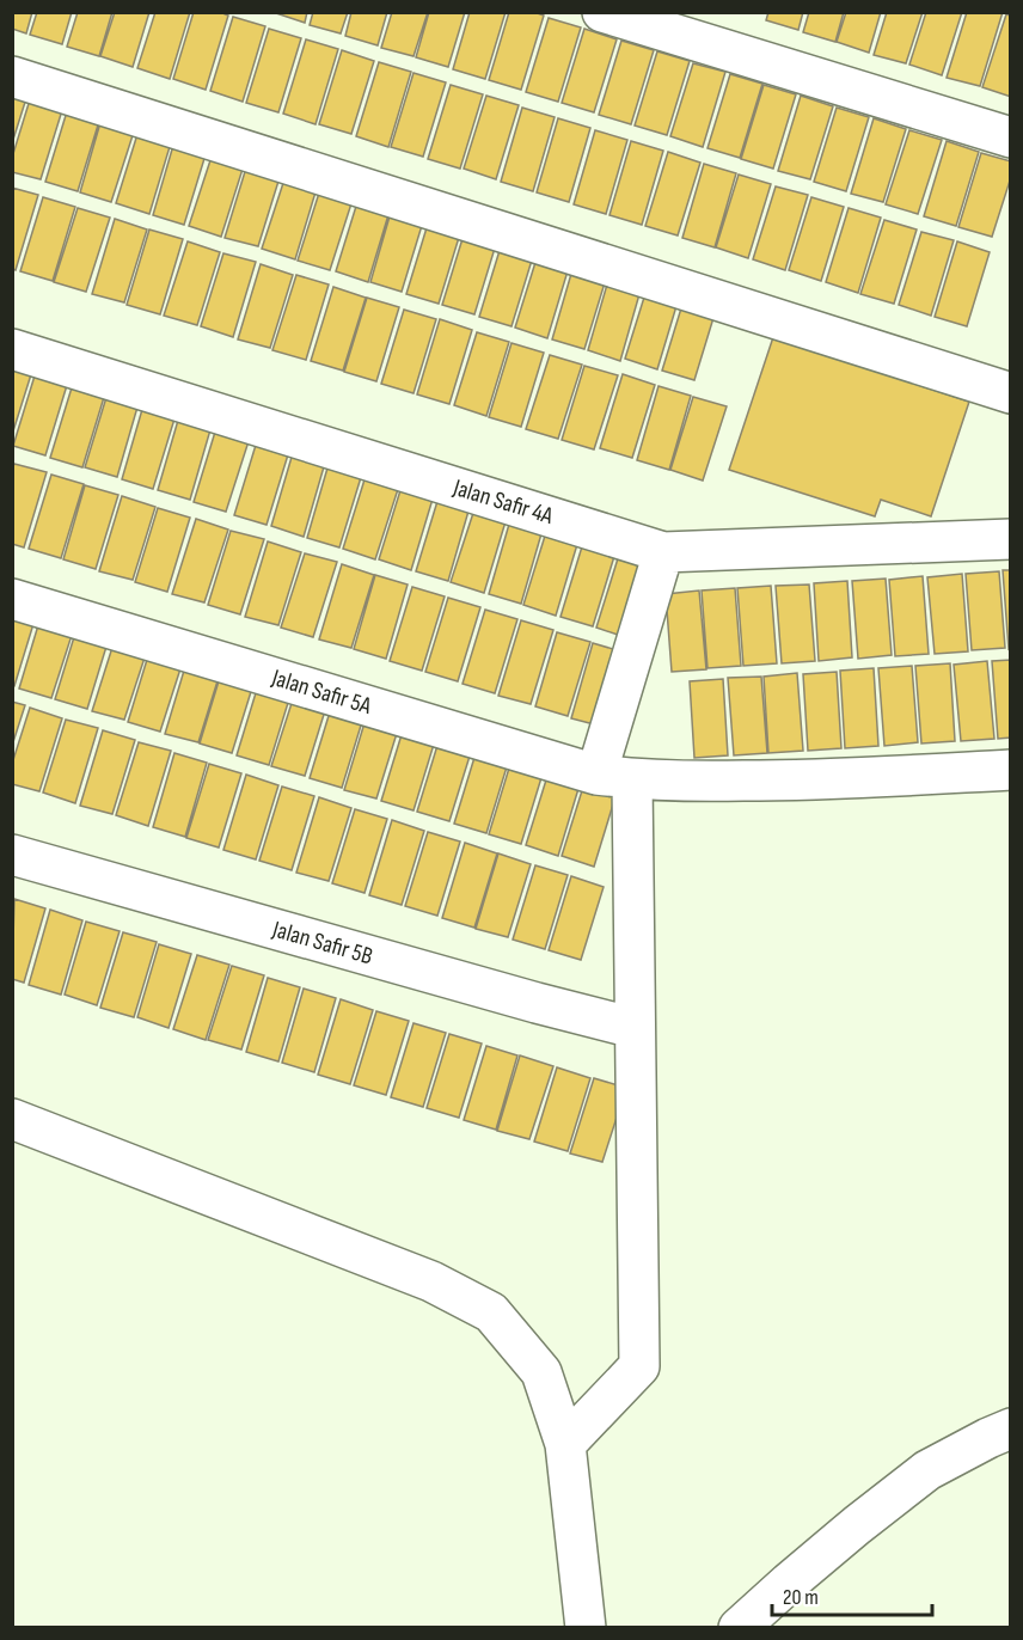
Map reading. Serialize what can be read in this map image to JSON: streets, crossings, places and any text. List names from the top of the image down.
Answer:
{
  "streets": {
    "street": ["Jalan Safir 4A", "Jalan Safir 5A", "Jalan Safir 5B"]
  },
  "scale_bar": "20 m"
}
